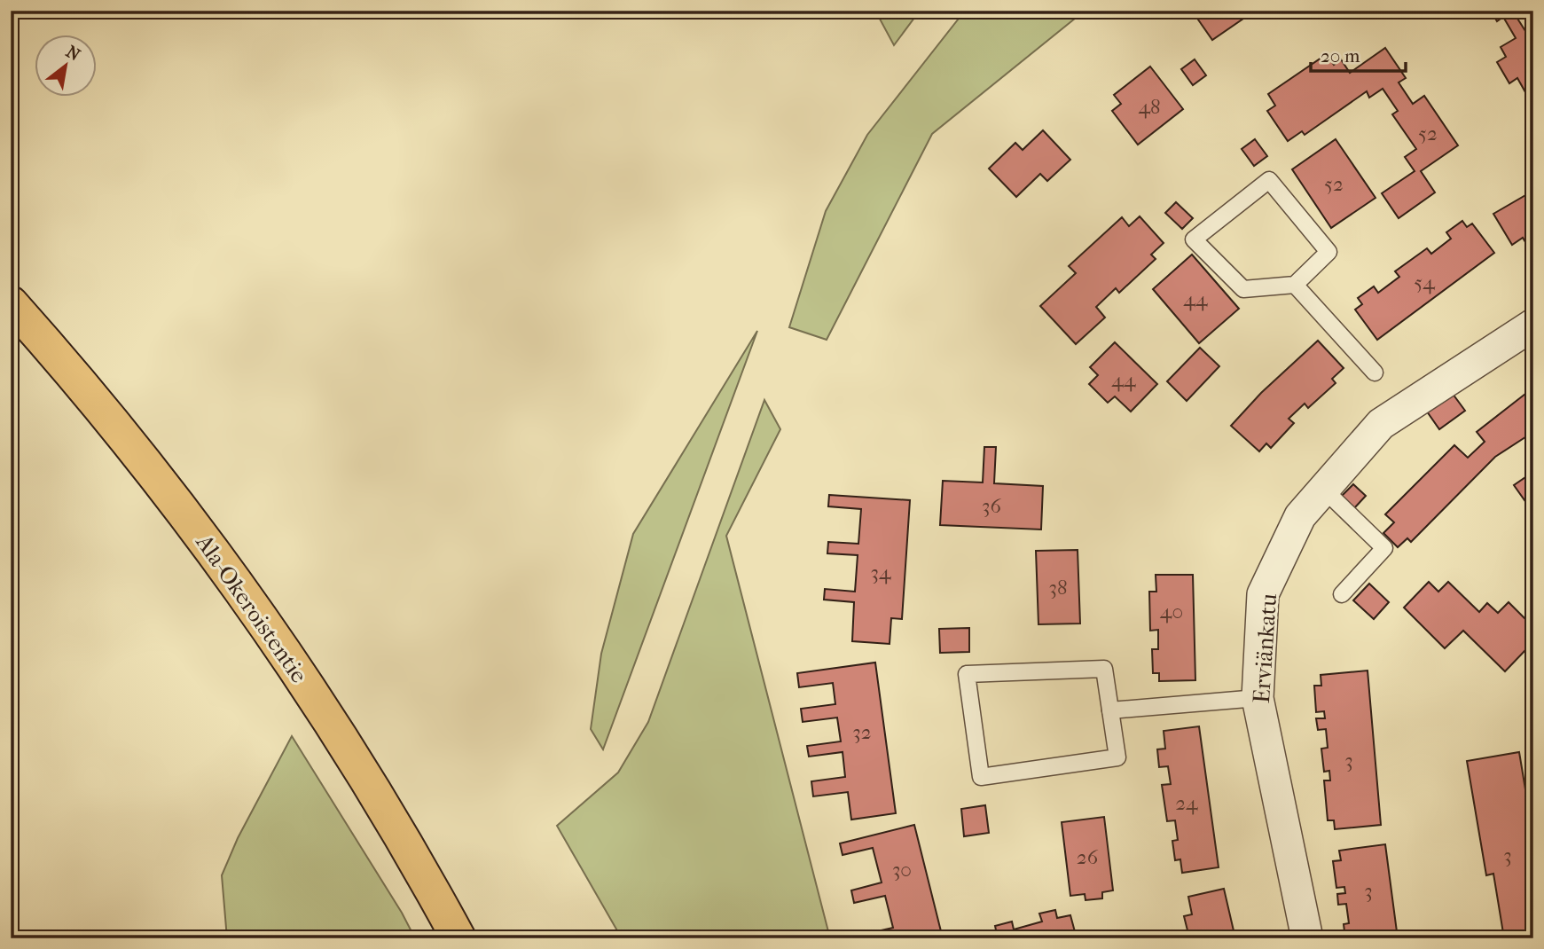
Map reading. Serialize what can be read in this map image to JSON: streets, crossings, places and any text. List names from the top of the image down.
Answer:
{
  "streets": {
    "main road": ["Ala-Okeroistentie"],
    "street": ["Erviänkatu"]
  },
  "house_numbers": [
    "48",
    "52",
    "52",
    "54",
    "44",
    "44",
    "36",
    "34",
    "38",
    "40",
    "32",
    "3",
    "24",
    "3",
    "26",
    "30",
    "3"
  ],
  "scale_bar": "20 m",
  "north": "top right"
}
